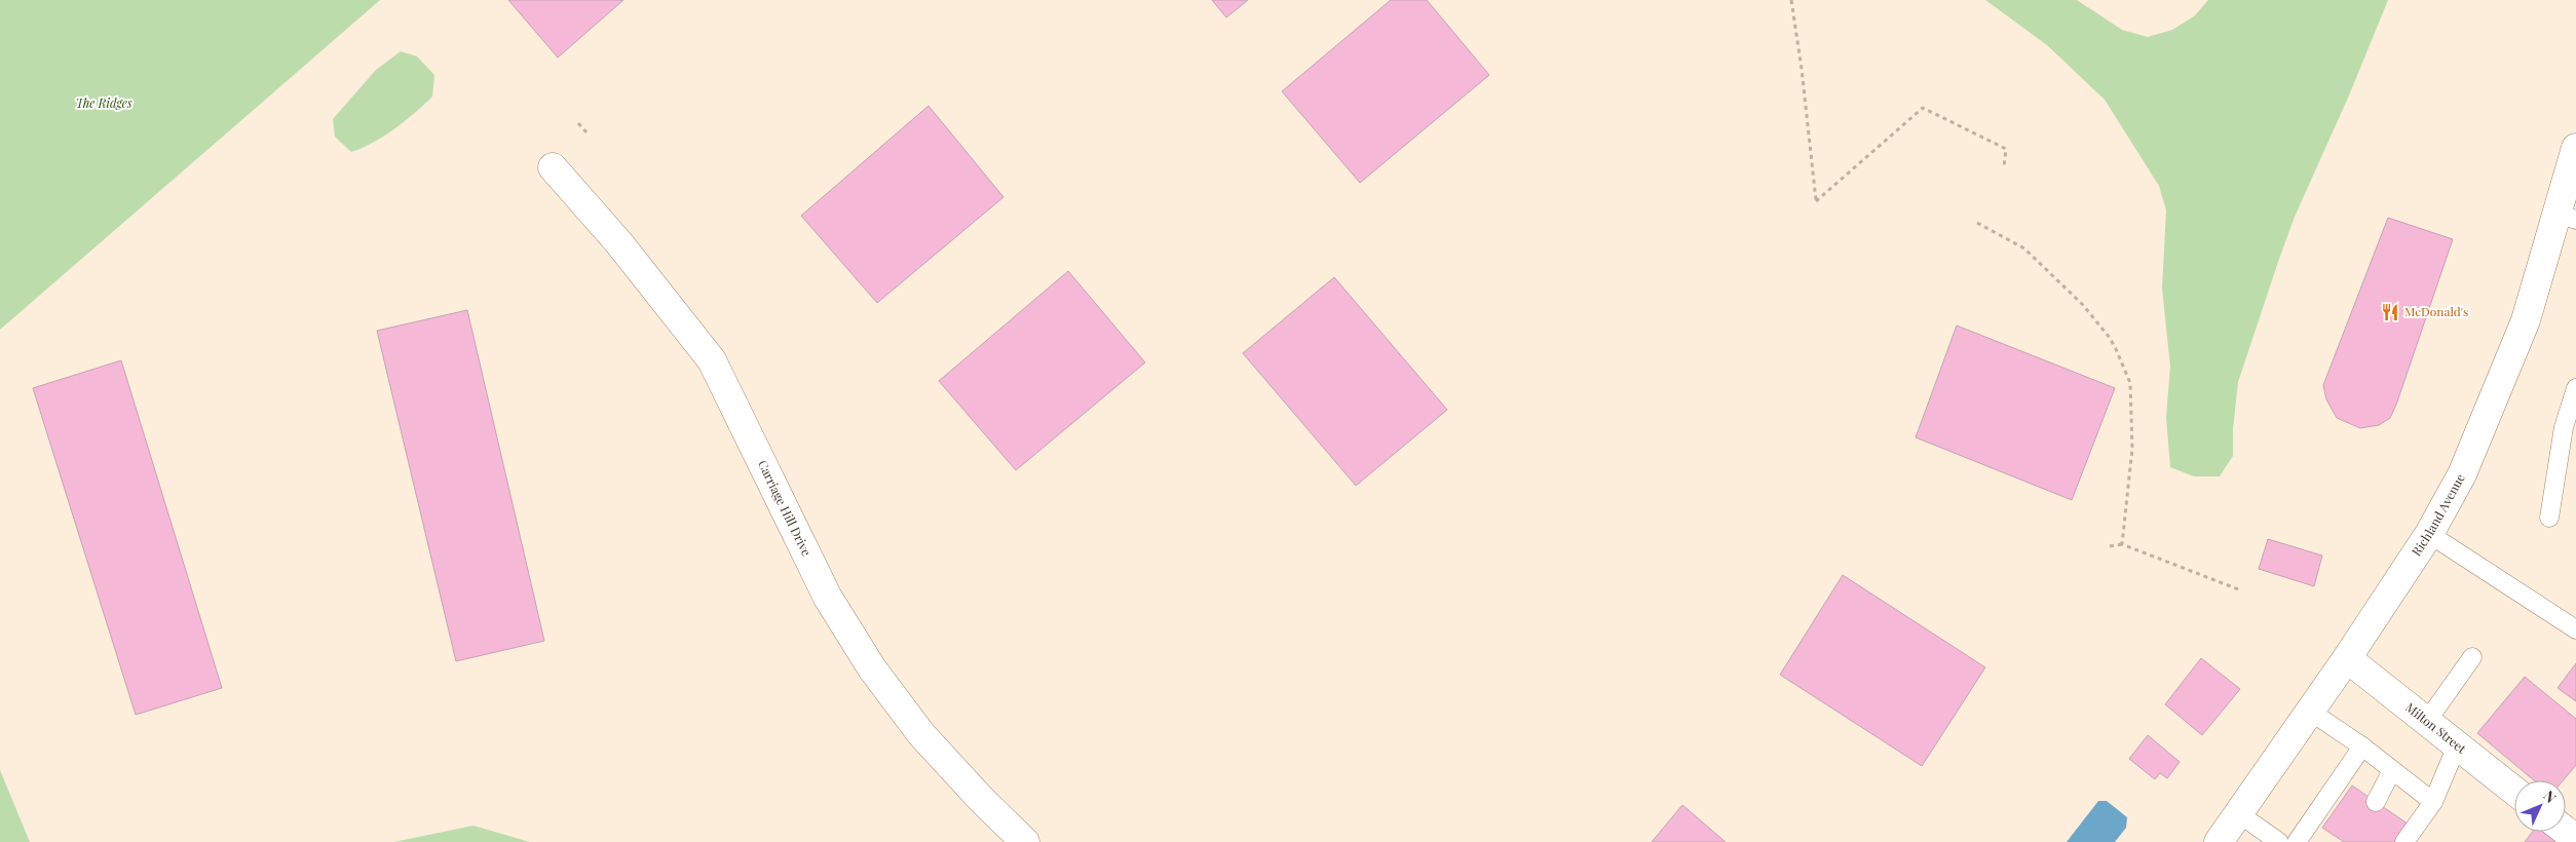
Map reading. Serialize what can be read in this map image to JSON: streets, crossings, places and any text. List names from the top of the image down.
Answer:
{
  "streets": {
    "street": ["Carriage Hill Drive", "Richland Avenue", "Milton Street"]
  },
  "crossings": [
    ["Richland Avenue", "Milton Street"]
  ],
  "parks": ["The Ridges"],
  "places": {
    "restaurant": ["McDonald's"]
  },
  "north": "top right"
}
